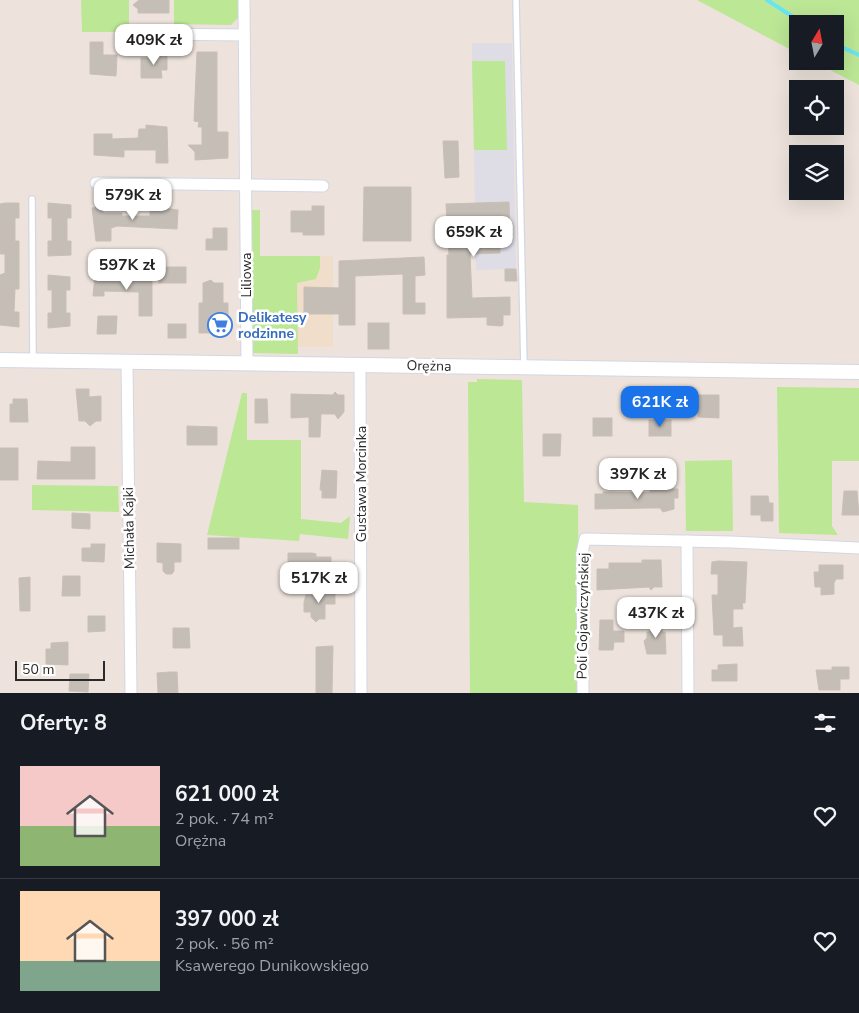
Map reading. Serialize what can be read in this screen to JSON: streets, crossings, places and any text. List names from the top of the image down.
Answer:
{
  "streets": {
    "street": [
      "Liliowa",
      "Orężna",
      "Gustawa Morcinka",
      "Michała Kajki",
      "Poli Gojawiczyńskiej"
    ]
  },
  "crossings": [
    ["Liliowa", "Orężna"],
    ["Orężna", "Gustawa Morcinka"],
    ["Orężna", "Michała Kajki"]
  ],
  "places": {
    "supermarket": ["Delikatesy rodzinne"]
  },
  "scale_bar": "50 m",
  "north": "top",
  "page": {
    "price": [
      "409K zł",
      "579K zł",
      "659K zł",
      "597K zł",
      "621K zł",
      "397K zł",
      "517K zł",
      "437K zł"
    ],
    "scale": "50 m",
    "heading": "Oferty: 8",
    "list": [
      {
        "name": "621 000 zł",
        "note": "2 pok. · 74 m² · Orężna"
      },
      {
        "name": "397 000 zł",
        "note": "2 pok. · 56 m² · Ksawerego Dunikowskiego"
      }
    ]
  }
}
